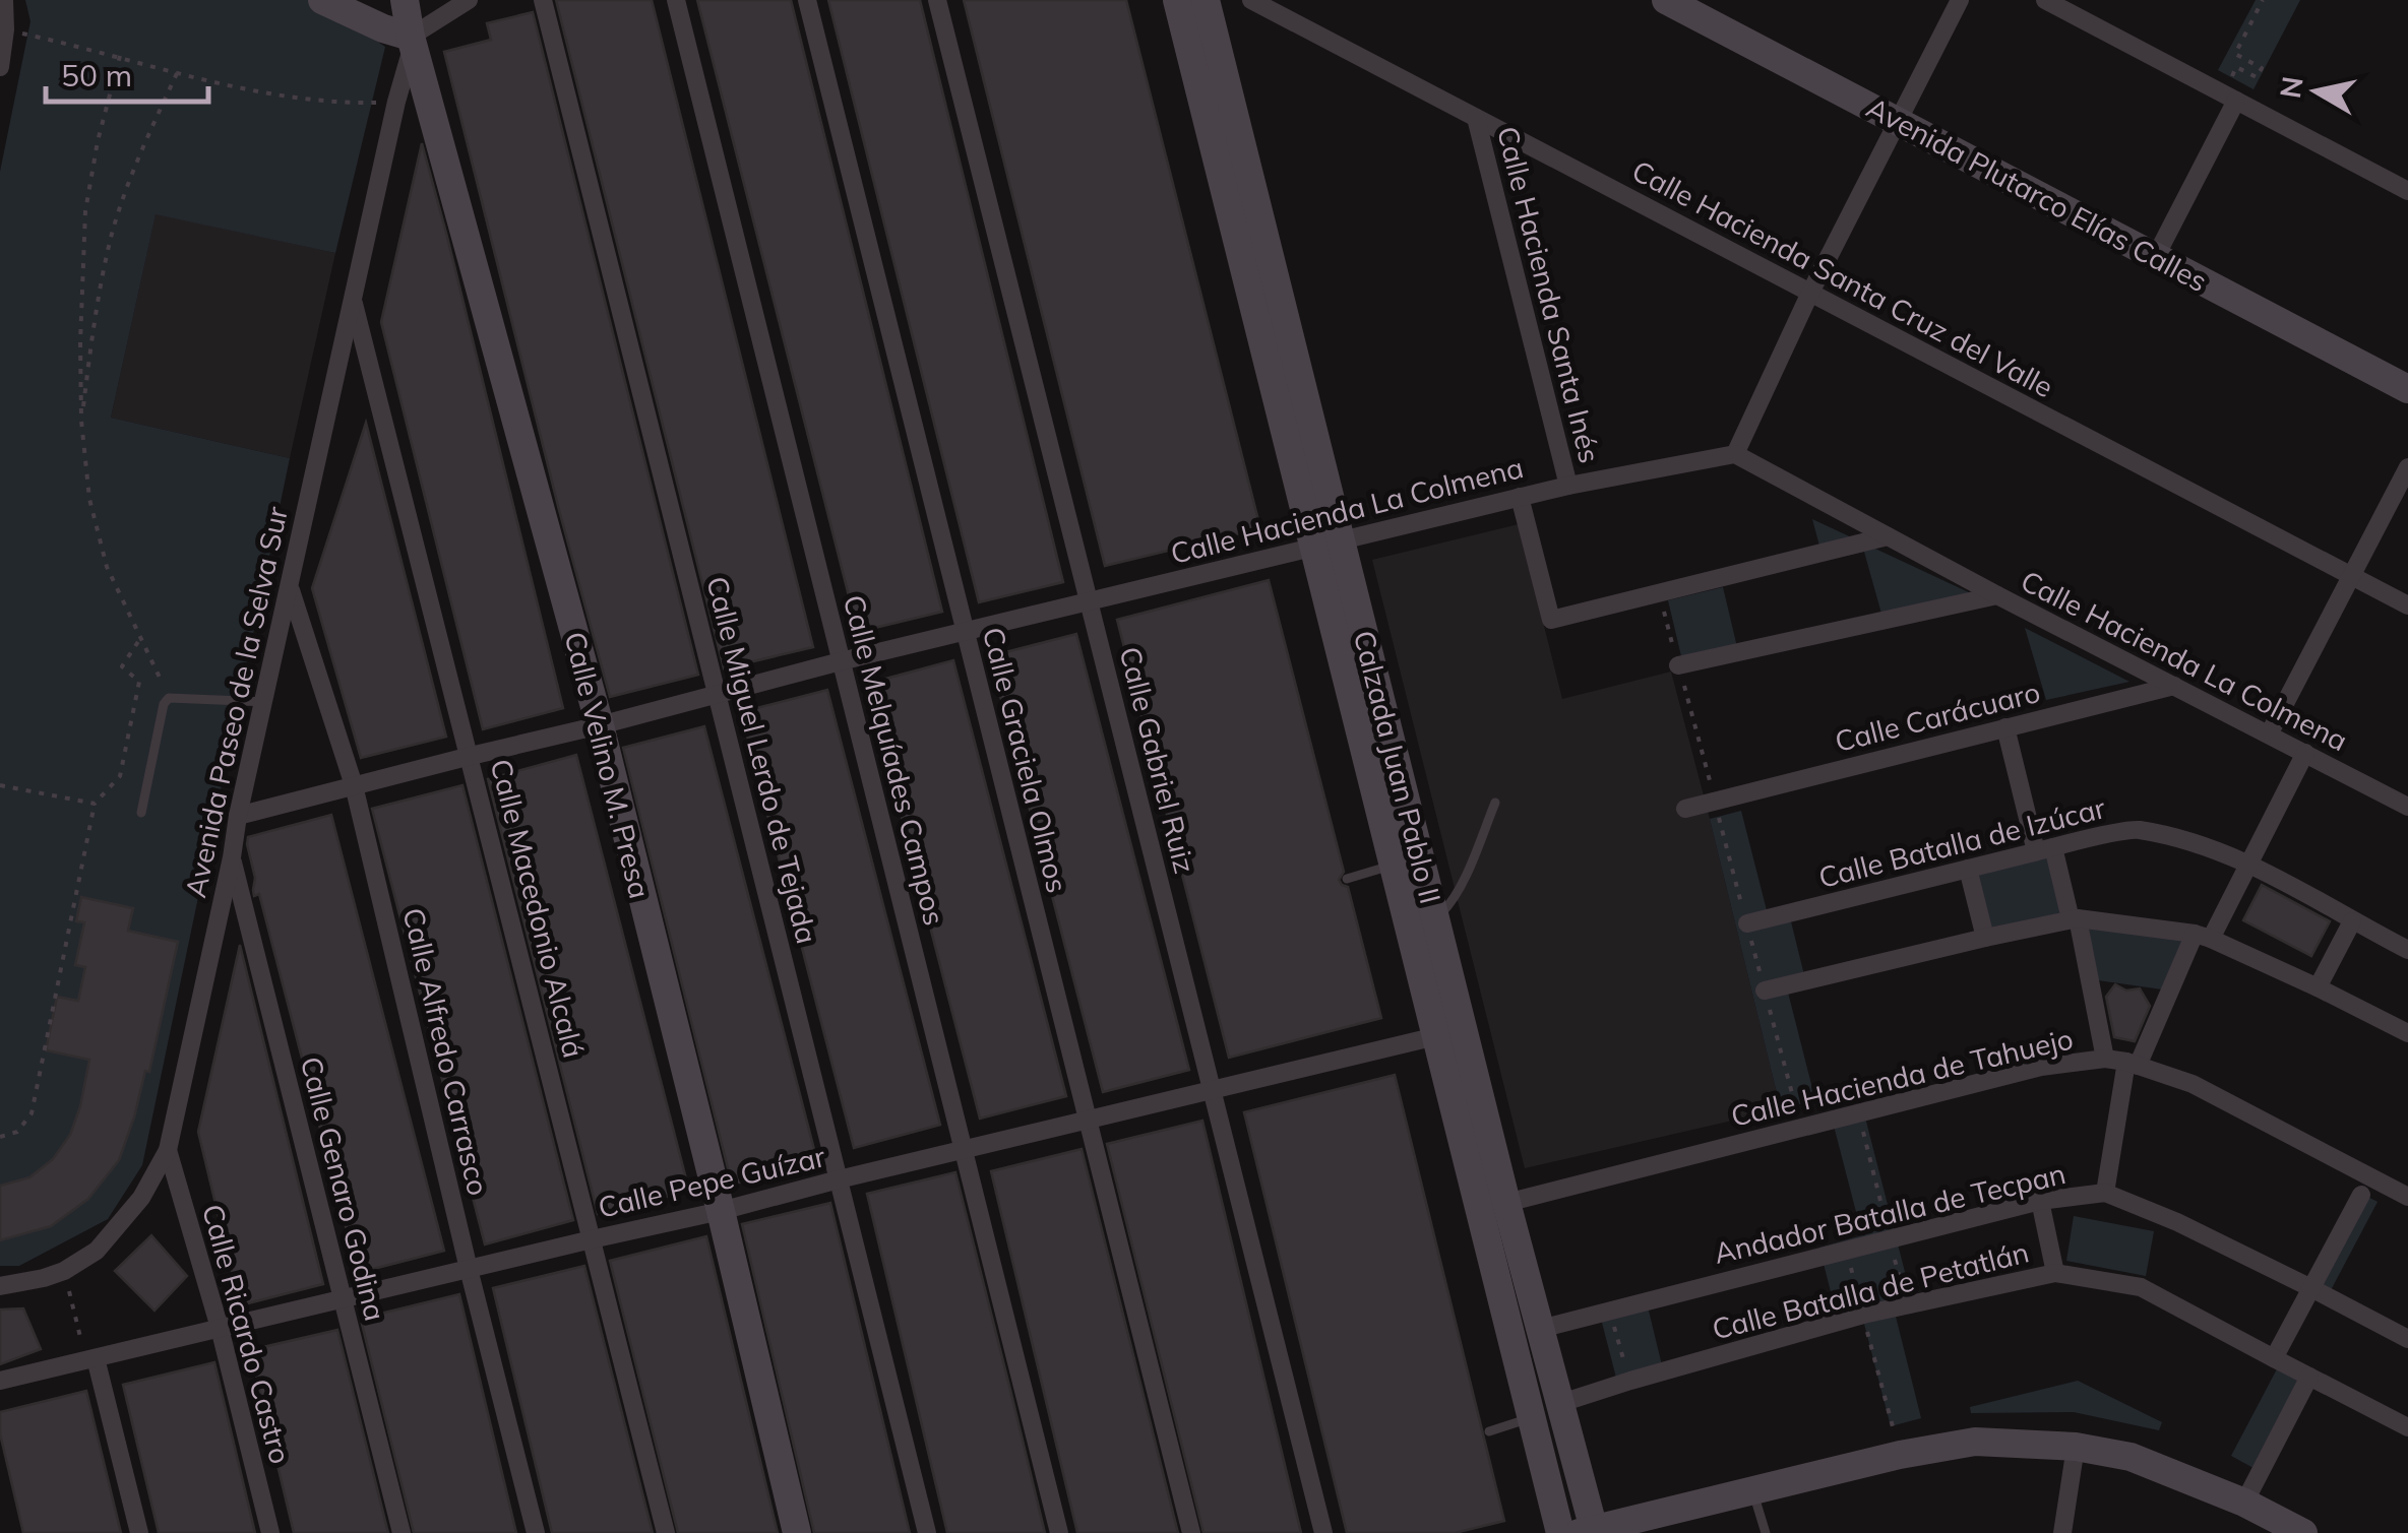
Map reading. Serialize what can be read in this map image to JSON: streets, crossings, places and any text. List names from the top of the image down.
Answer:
{
  "streets": {
    "street": [
      "Avenida Plutarco Elías Calles",
      "Calle Hacienda Santa Cruz del Valle",
      "Calle Hacienda Santa Inés",
      "Calle Hacienda La Colmena",
      "Avenida Paseo de la Selva Sur",
      "Calle Carácuaro",
      "Calle Miguel Lerdo de Tejada",
      "Calle Melquíades Campos",
      "Calle Graciela Olmos",
      "Calle Gabriel Ruiz",
      "Calle Velino M. Presa",
      "Calzada Juan Pablo II",
      "Calle Batalla de Izúcar",
      "Calle Macedonio Alcalá",
      "Calle Alfredo Carrasco",
      "Calle Hacienda de Tahuejo",
      "Calle Pepe Guízar",
      "Calle Genaro Godina",
      "Andador Batalla de Tecpan",
      "Calle Batalla de Petatlán",
      "Calle Ricardo Castro"
    ]
  },
  "crossings": [
    ["Calle Hacienda Santa Cruz del Valle", "Calle Hacienda Santa Inés"],
    ["Calle Hacienda Santa Inés", "Calle Hacienda La Colmena"],
    ["Calle Hacienda La Colmena", "Avenida Paseo de la Selva Sur"],
    ["Calle Hacienda La Colmena", "Calle Carácuaro"],
    ["Calle Hacienda La Colmena", "Calle Miguel Lerdo de Tejada"],
    ["Calle Hacienda La Colmena", "Calle Melquíades Campos"],
    ["Calle Hacienda La Colmena", "Calle Graciela Olmos"],
    ["Calle Hacienda La Colmena", "Calle Gabriel Ruiz"],
    ["Calle Hacienda La Colmena", "Calle Velino M. Presa"],
    ["Calle Hacienda La Colmena", "Calzada Juan Pablo II"],
    ["Calle Hacienda La Colmena", "Calle Macedonio Alcalá"],
    ["Calle Hacienda La Colmena", "Calle Alfredo Carrasco"],
    ["Avenida Paseo de la Selva Sur", "Calle Velino M. Presa"],
    ["Avenida Paseo de la Selva Sur", "Calle Macedonio Alcalá"],
    ["Avenida Paseo de la Selva Sur", "Calle Alfredo Carrasco"],
    ["Avenida Paseo de la Selva Sur", "Calle Genaro Godina"],
    ["Avenida Paseo de la Selva Sur", "Calle Ricardo Castro"],
    ["Calle Miguel Lerdo de Tejada", "Calle Pepe Guízar"],
    ["Calle Melquíades Campos", "Calle Pepe Guízar"],
    ["Calle Graciela Olmos", "Calle Pepe Guízar"],
    ["Calle Gabriel Ruiz", "Calle Pepe Guízar"],
    ["Calle Velino M. Presa", "Calle Pepe Guízar"],
    ["Calzada Juan Pablo II", "Calle Hacienda de Tahuejo"],
    ["Calzada Juan Pablo II", "Calle Pepe Guízar"],
    ["Calzada Juan Pablo II", "Andador Batalla de Tecpan"],
    ["Calzada Juan Pablo II", "Calle Batalla de Petatlán"],
    ["Calle Macedonio Alcalá", "Calle Pepe Guízar"],
    ["Calle Alfredo Carrasco", "Calle Pepe Guízar"],
    ["Calle Pepe Guízar", "Calle Genaro Godina"],
    ["Calle Pepe Guízar", "Calle Ricardo Castro"]
  ],
  "scale_bar": "50 m",
  "north": "left"
}
